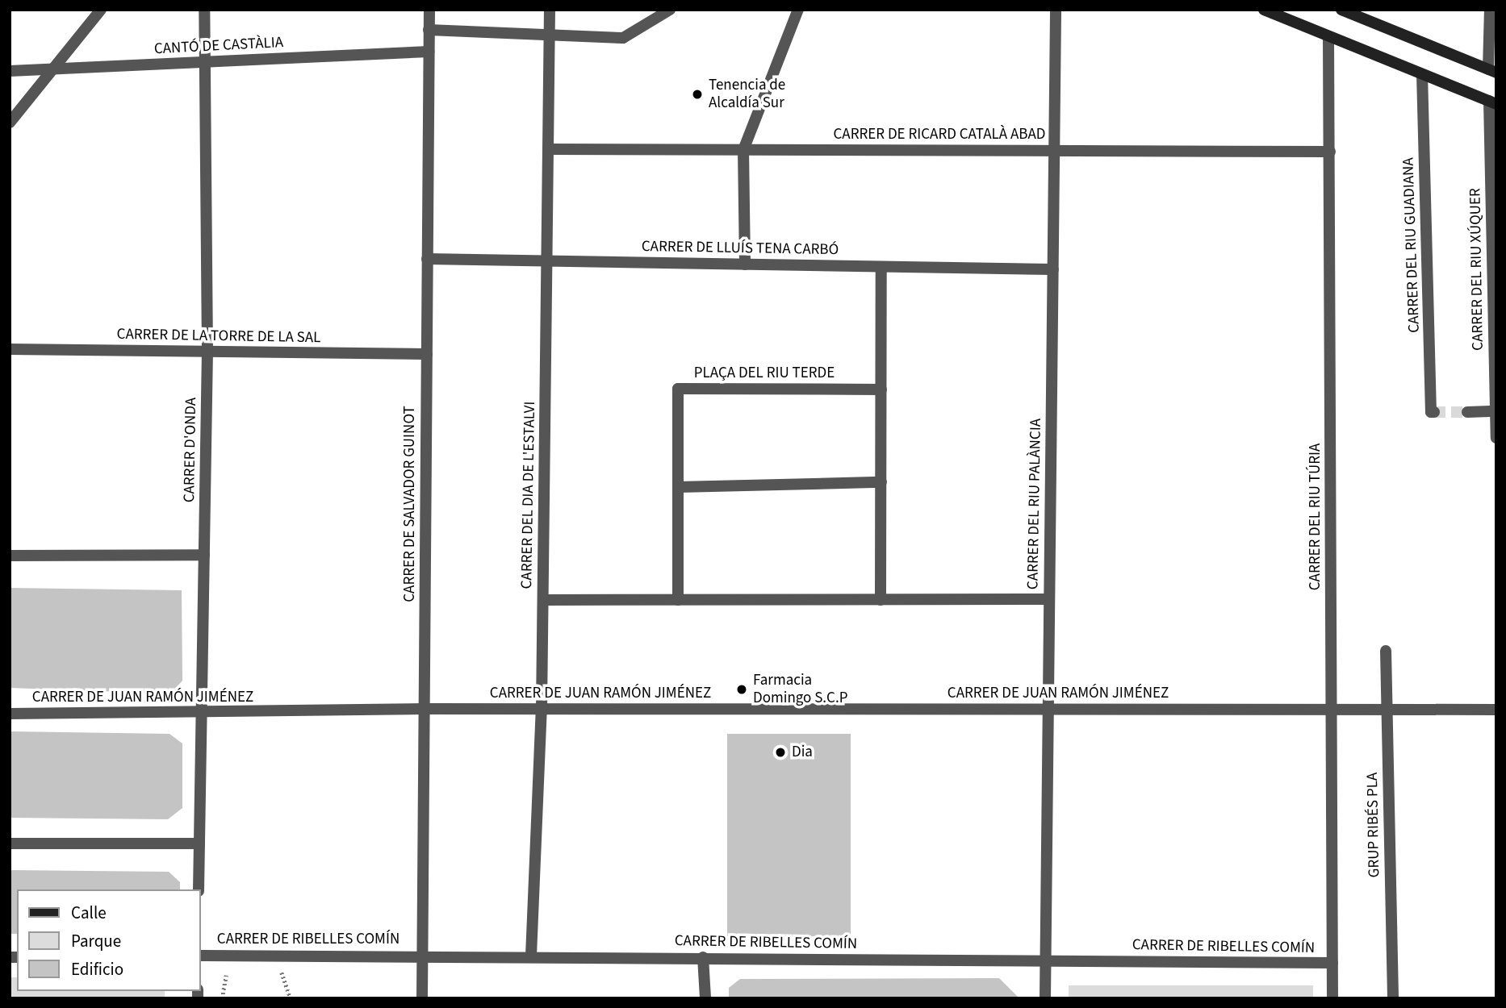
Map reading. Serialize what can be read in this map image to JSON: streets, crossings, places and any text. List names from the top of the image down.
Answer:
{
  "streets": {
    "street": [
      "CANTÓ DE CASTÀLIA",
      "CARRER DE RICARD CATALÀ ABAD",
      "CARRER DEL RIU GUADIANA",
      "CARRER DE LLUÍS TENA CARBÓ",
      "CARRER DEL RIU XÚQUER",
      "CARRER DE LA TORRE DE LA SAL",
      "PLAÇA DEL RIU TERDE",
      "CARRER D'ONDA",
      "CARRER DEL DIA DE L'ESTALVI",
      "CARRER DE SALVADOR GUINOT",
      "CARRER DEL RIU PALÀNCIA",
      "CARRER DEL RIU TÚRIA",
      "CARRER DE JUAN RAMÓN JIMÉNEZ",
      "GRUP RIBÉS PLA",
      "CARRER DE RIBELLES COMÍN"
    ]
  },
  "crossings": [
    ["CANTÓ DE CASTÀLIA", "CARRER D'ONDA"],
    ["CANTÓ DE CASTÀLIA", "CARRER DE SALVADOR GUINOT"],
    ["CARRER DE RICARD CATALÀ ABAD", "CARRER DEL DIA DE L'ESTALVI"],
    ["CARRER DE RICARD CATALÀ ABAD", "CARRER DEL RIU PALÀNCIA"],
    ["CARRER DE RICARD CATALÀ ABAD", "CARRER DEL RIU TÚRIA"],
    ["CARRER DE LLUÍS TENA CARBÓ", "CARRER DEL DIA DE L'ESTALVI"],
    ["CARRER DE LLUÍS TENA CARBÓ", "CARRER DE SALVADOR GUINOT"],
    ["CARRER DE LLUÍS TENA CARBÓ", "CARRER DEL RIU PALÀNCIA"],
    ["CARRER DE LA TORRE DE LA SAL", "CARRER D'ONDA"],
    ["CARRER DE LA TORRE DE LA SAL", "CARRER DE SALVADOR GUINOT"],
    ["CARRER D'ONDA", "CARRER DE JUAN RAMÓN JIMÉNEZ"],
    ["CARRER DEL DIA DE L'ESTALVI", "CARRER DE JUAN RAMÓN JIMÉNEZ"],
    ["CARRER DEL DIA DE L'ESTALVI", "CARRER DE RIBELLES COMÍN"],
    ["CARRER DE SALVADOR GUINOT", "CARRER DE JUAN RAMÓN JIMÉNEZ"],
    ["CARRER DE SALVADOR GUINOT", "CARRER DE RIBELLES COMÍN"],
    ["CARRER DEL RIU PALÀNCIA", "CARRER DE JUAN RAMÓN JIMÉNEZ"],
    ["CARRER DEL RIU PALÀNCIA", "CARRER DE RIBELLES COMÍN"],
    ["CARRER DEL RIU TÚRIA", "CARRER DE JUAN RAMÓN JIMÉNEZ"],
    ["CARRER DEL RIU TÚRIA", "CARRER DE RIBELLES COMÍN"],
    ["CARRER DE JUAN RAMÓN JIMÉNEZ", "GRUP RIBÉS PLA"]
  ],
  "places": ["Tenencia de Alcaldía Sur", "Farmacia Domingo S.C.P", "Dia"],
  "legend": ["Calle", "Parque", "Edificio"]
}
